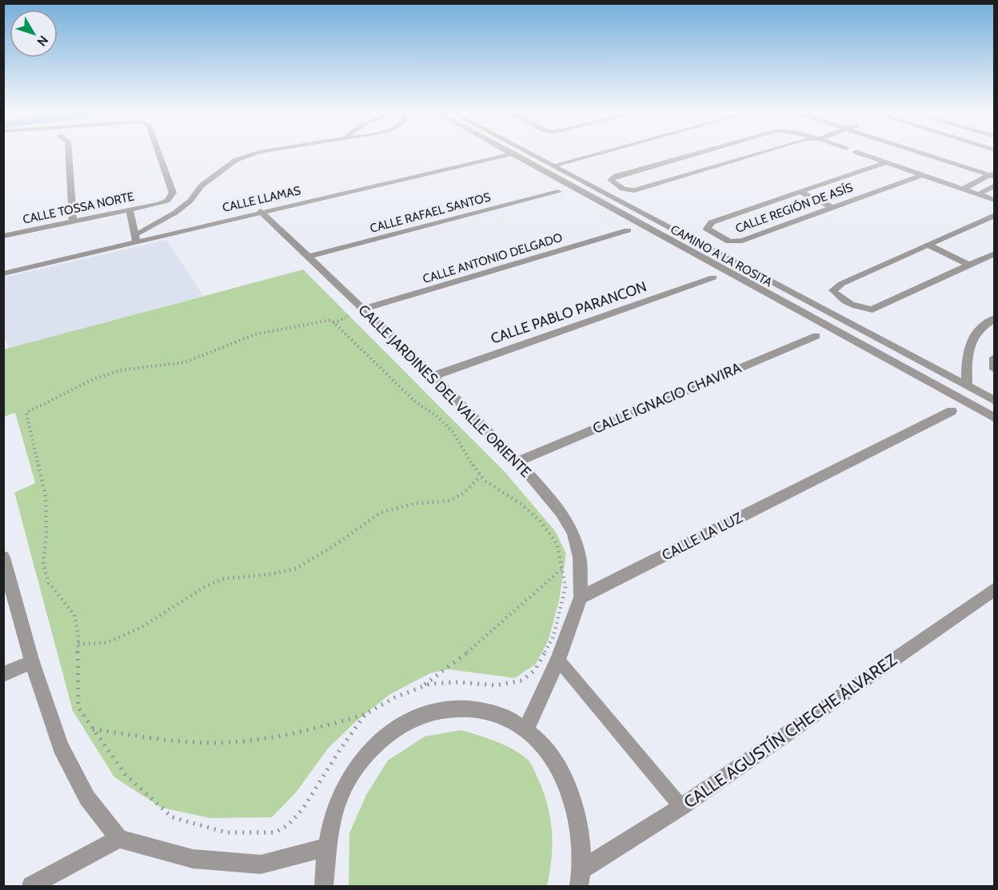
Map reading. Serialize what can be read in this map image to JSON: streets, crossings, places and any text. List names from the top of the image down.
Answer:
{
  "streets": {
    "street": [
      "CALLE LLAMAS",
      "CALLE TOSSA NORTE",
      "CALLE REGIÓN DE ASÍS",
      "CALLE RAFAEL SANTOS",
      "CAMINO A LA ROSITA",
      "CALLE ANTONIO DELGADO",
      "CALLE PABLO PARANCON",
      "CALLE JARDINES DEL VALLE ORIENTE",
      "CALLE IGNACIO CHAVIRA",
      "CALLE LA LUZ",
      "CALLE AGUSTÍN CHECHE ÁLVAREZ"
    ]
  },
  "crossings": [
    ["CALLE LLAMAS", "CAMINO A LA ROSITA"],
    ["CALLE LLAMAS", "CALLE JARDINES DEL VALLE ORIENTE"],
    ["CALLE RAFAEL SANTOS", "CALLE JARDINES DEL VALLE ORIENTE"],
    ["CALLE ANTONIO DELGADO", "CALLE JARDINES DEL VALLE ORIENTE"],
    ["CALLE PABLO PARANCON", "CALLE JARDINES DEL VALLE ORIENTE"],
    ["CALLE JARDINES DEL VALLE ORIENTE", "CALLE IGNACIO CHAVIRA"],
    ["CALLE JARDINES DEL VALLE ORIENTE", "CALLE LA LUZ"]
  ],
  "north": "bottom right"
}
